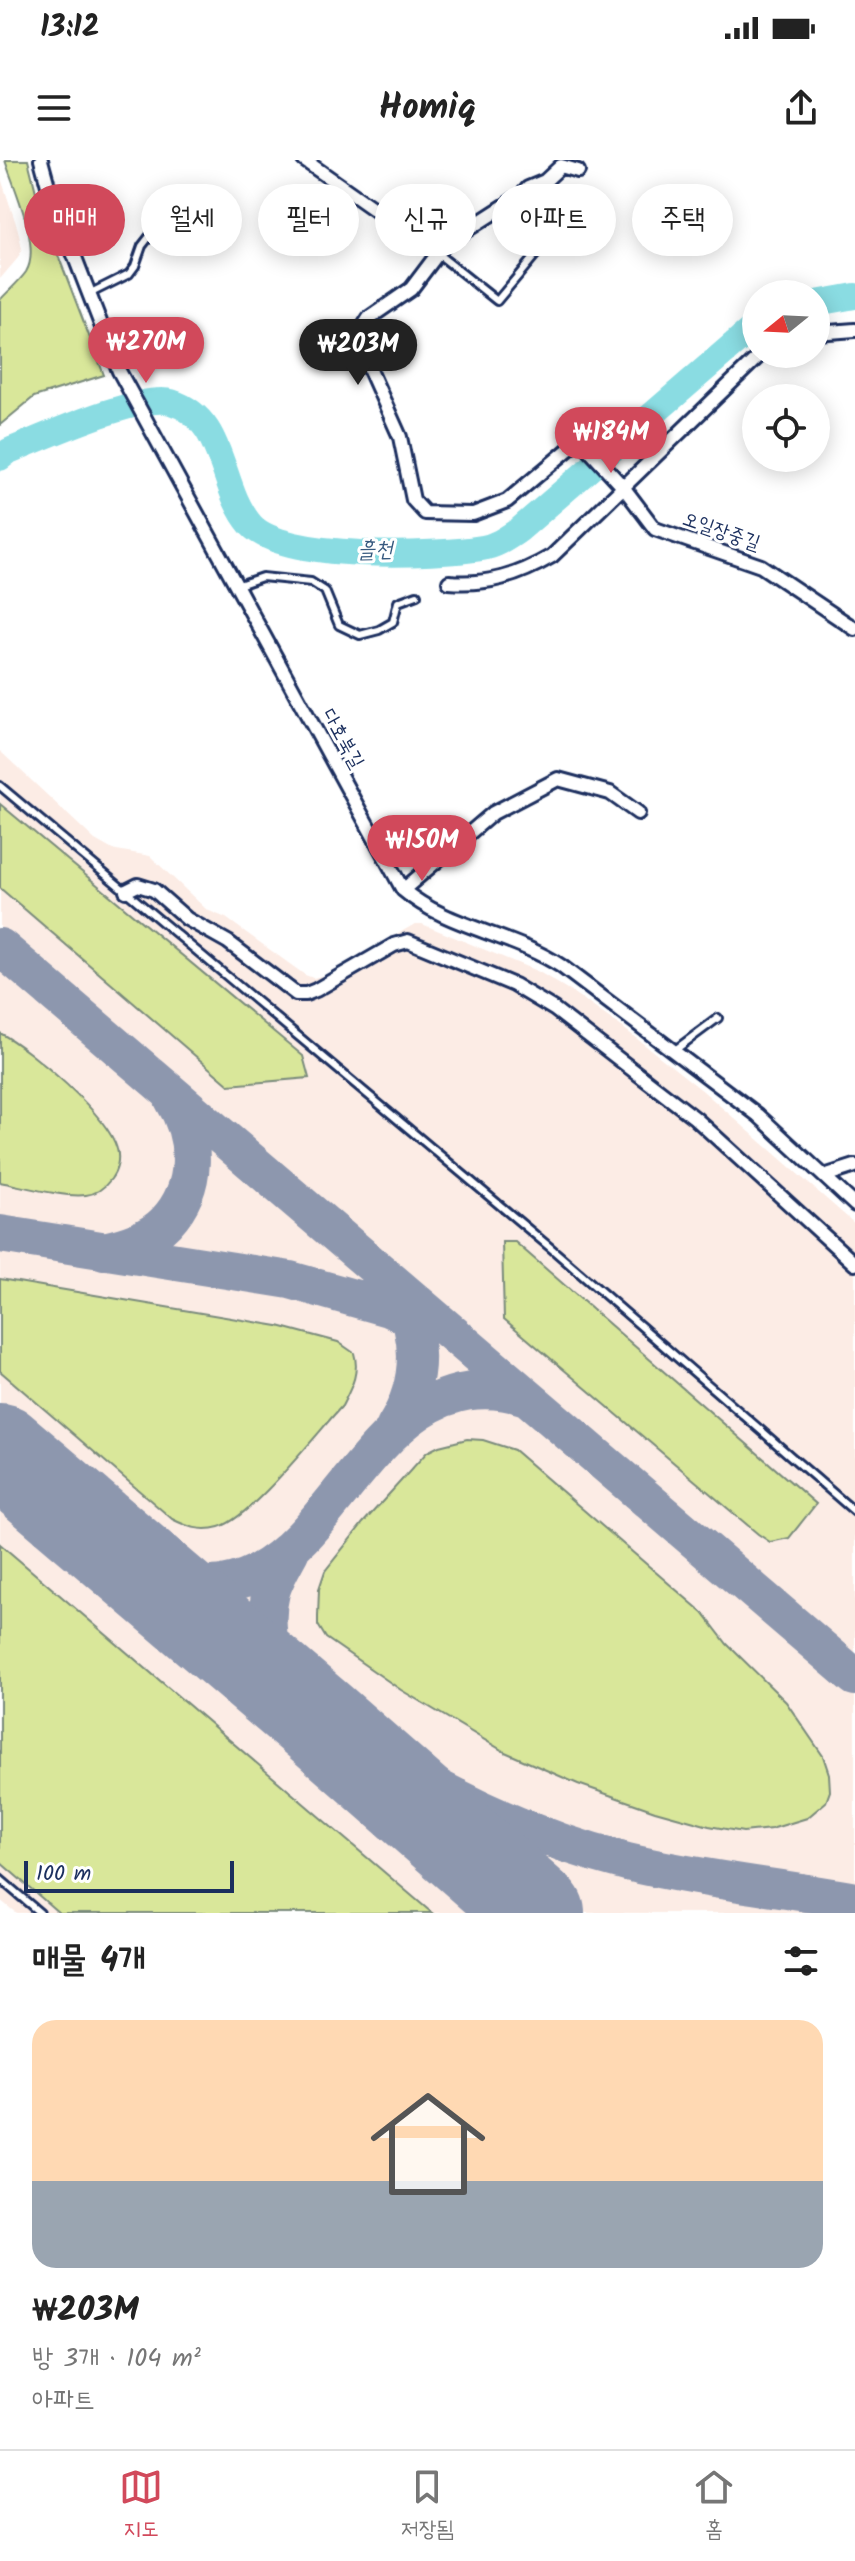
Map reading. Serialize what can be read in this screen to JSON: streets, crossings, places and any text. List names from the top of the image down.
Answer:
{
  "streets": {
    "street": ["오일장중길", "다호북길"]
  },
  "water": ["흘천"],
  "scale_bar": "100 m",
  "north": "left",
  "page": {
    "status": "13:12",
    "header": "Homiq",
    "chip": [
      "매매",
      "월세",
      "필터",
      "신규",
      "아파트",
      "주택"
    ],
    "price": [
      "₩270M",
      "₩203M",
      "₩184M",
      "₩150M"
    ],
    "scale": "100 m",
    "heading": "매물 4개",
    "list": [
      {
        "name": "₩203M",
        "note": "방 3개 · 104 m² · 아파트"
      }
    ],
    "tabs": ["지도", "저장됨", "홈"]
  }
}
